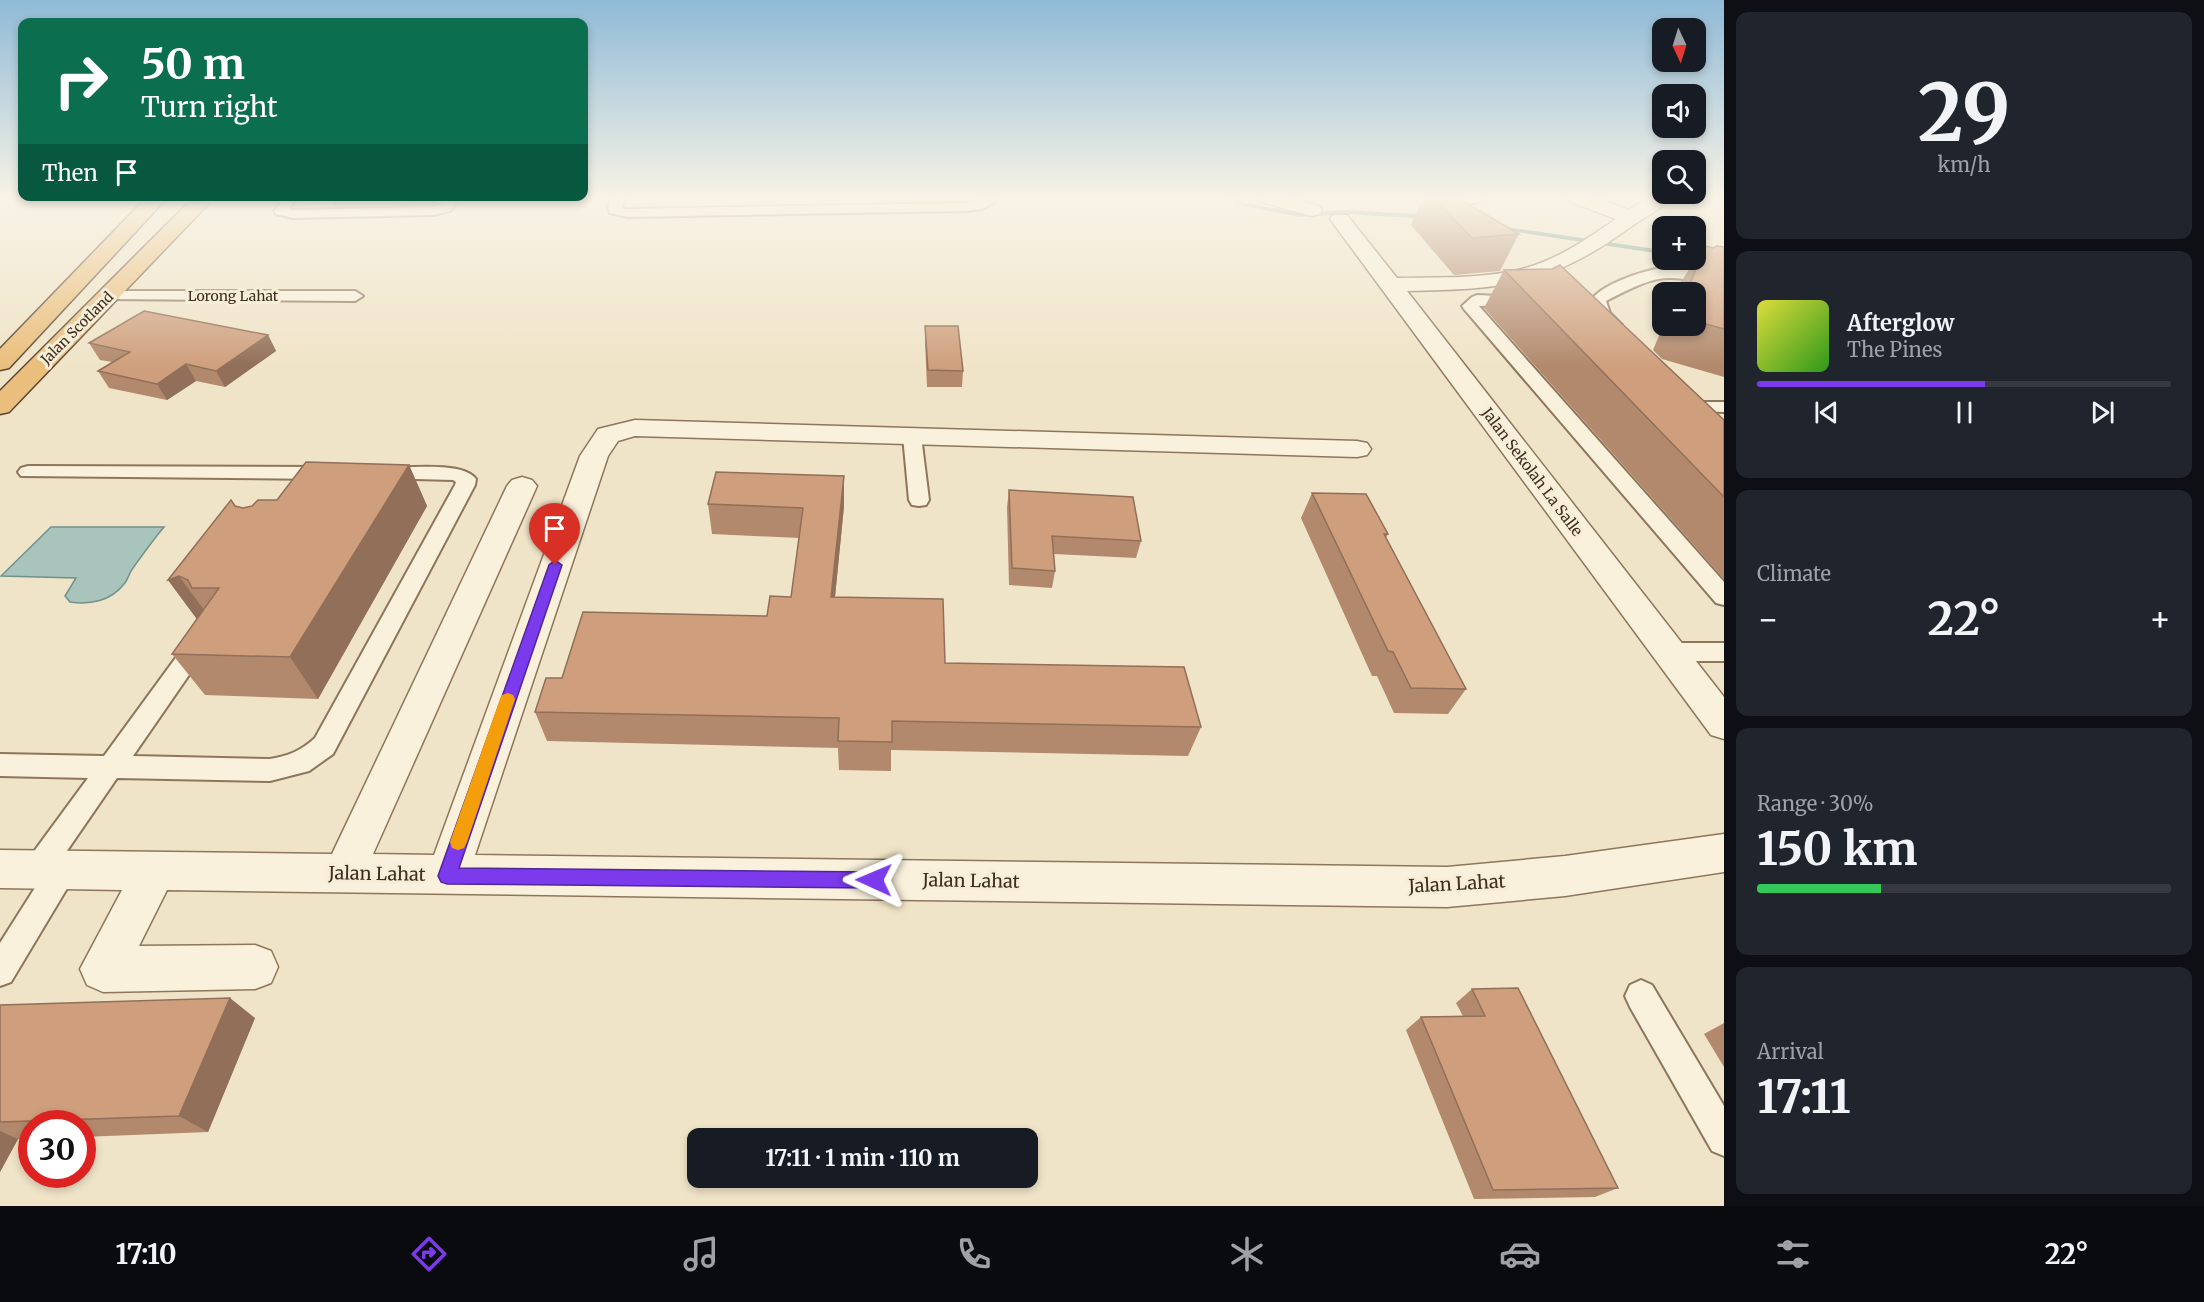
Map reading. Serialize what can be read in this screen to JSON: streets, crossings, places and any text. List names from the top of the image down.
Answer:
{
  "streets": {
    "highway": ["Jalan Scotland"],
    "street": ["Jalan Sekolah La Salle", "Jalan Lahat"],
    "lane": ["Lorong Lahat"]
  },
  "crossings": [
    ["Lorong Lahat", "Jalan Scotland"]
  ],
  "north": "bottom",
  "page": {
    "tile": [
      ["29", "km/h"],
      "Climate",
      ["Range · 30%", "150 km"],
      ["Arrival", "17:11"]
    ],
    "map_buttons": ["+", "−"],
    "turn": ["50 m", "Turn right"],
    "then": "Then",
    "song": ["Afterglow", "The Pines"],
    "heat": ["−", "22°", "+"],
    "limit": "30",
    "trip": "17:11 · 1 min · 110 m",
    "tabs": ["17:10", "22°"]
  }
}
